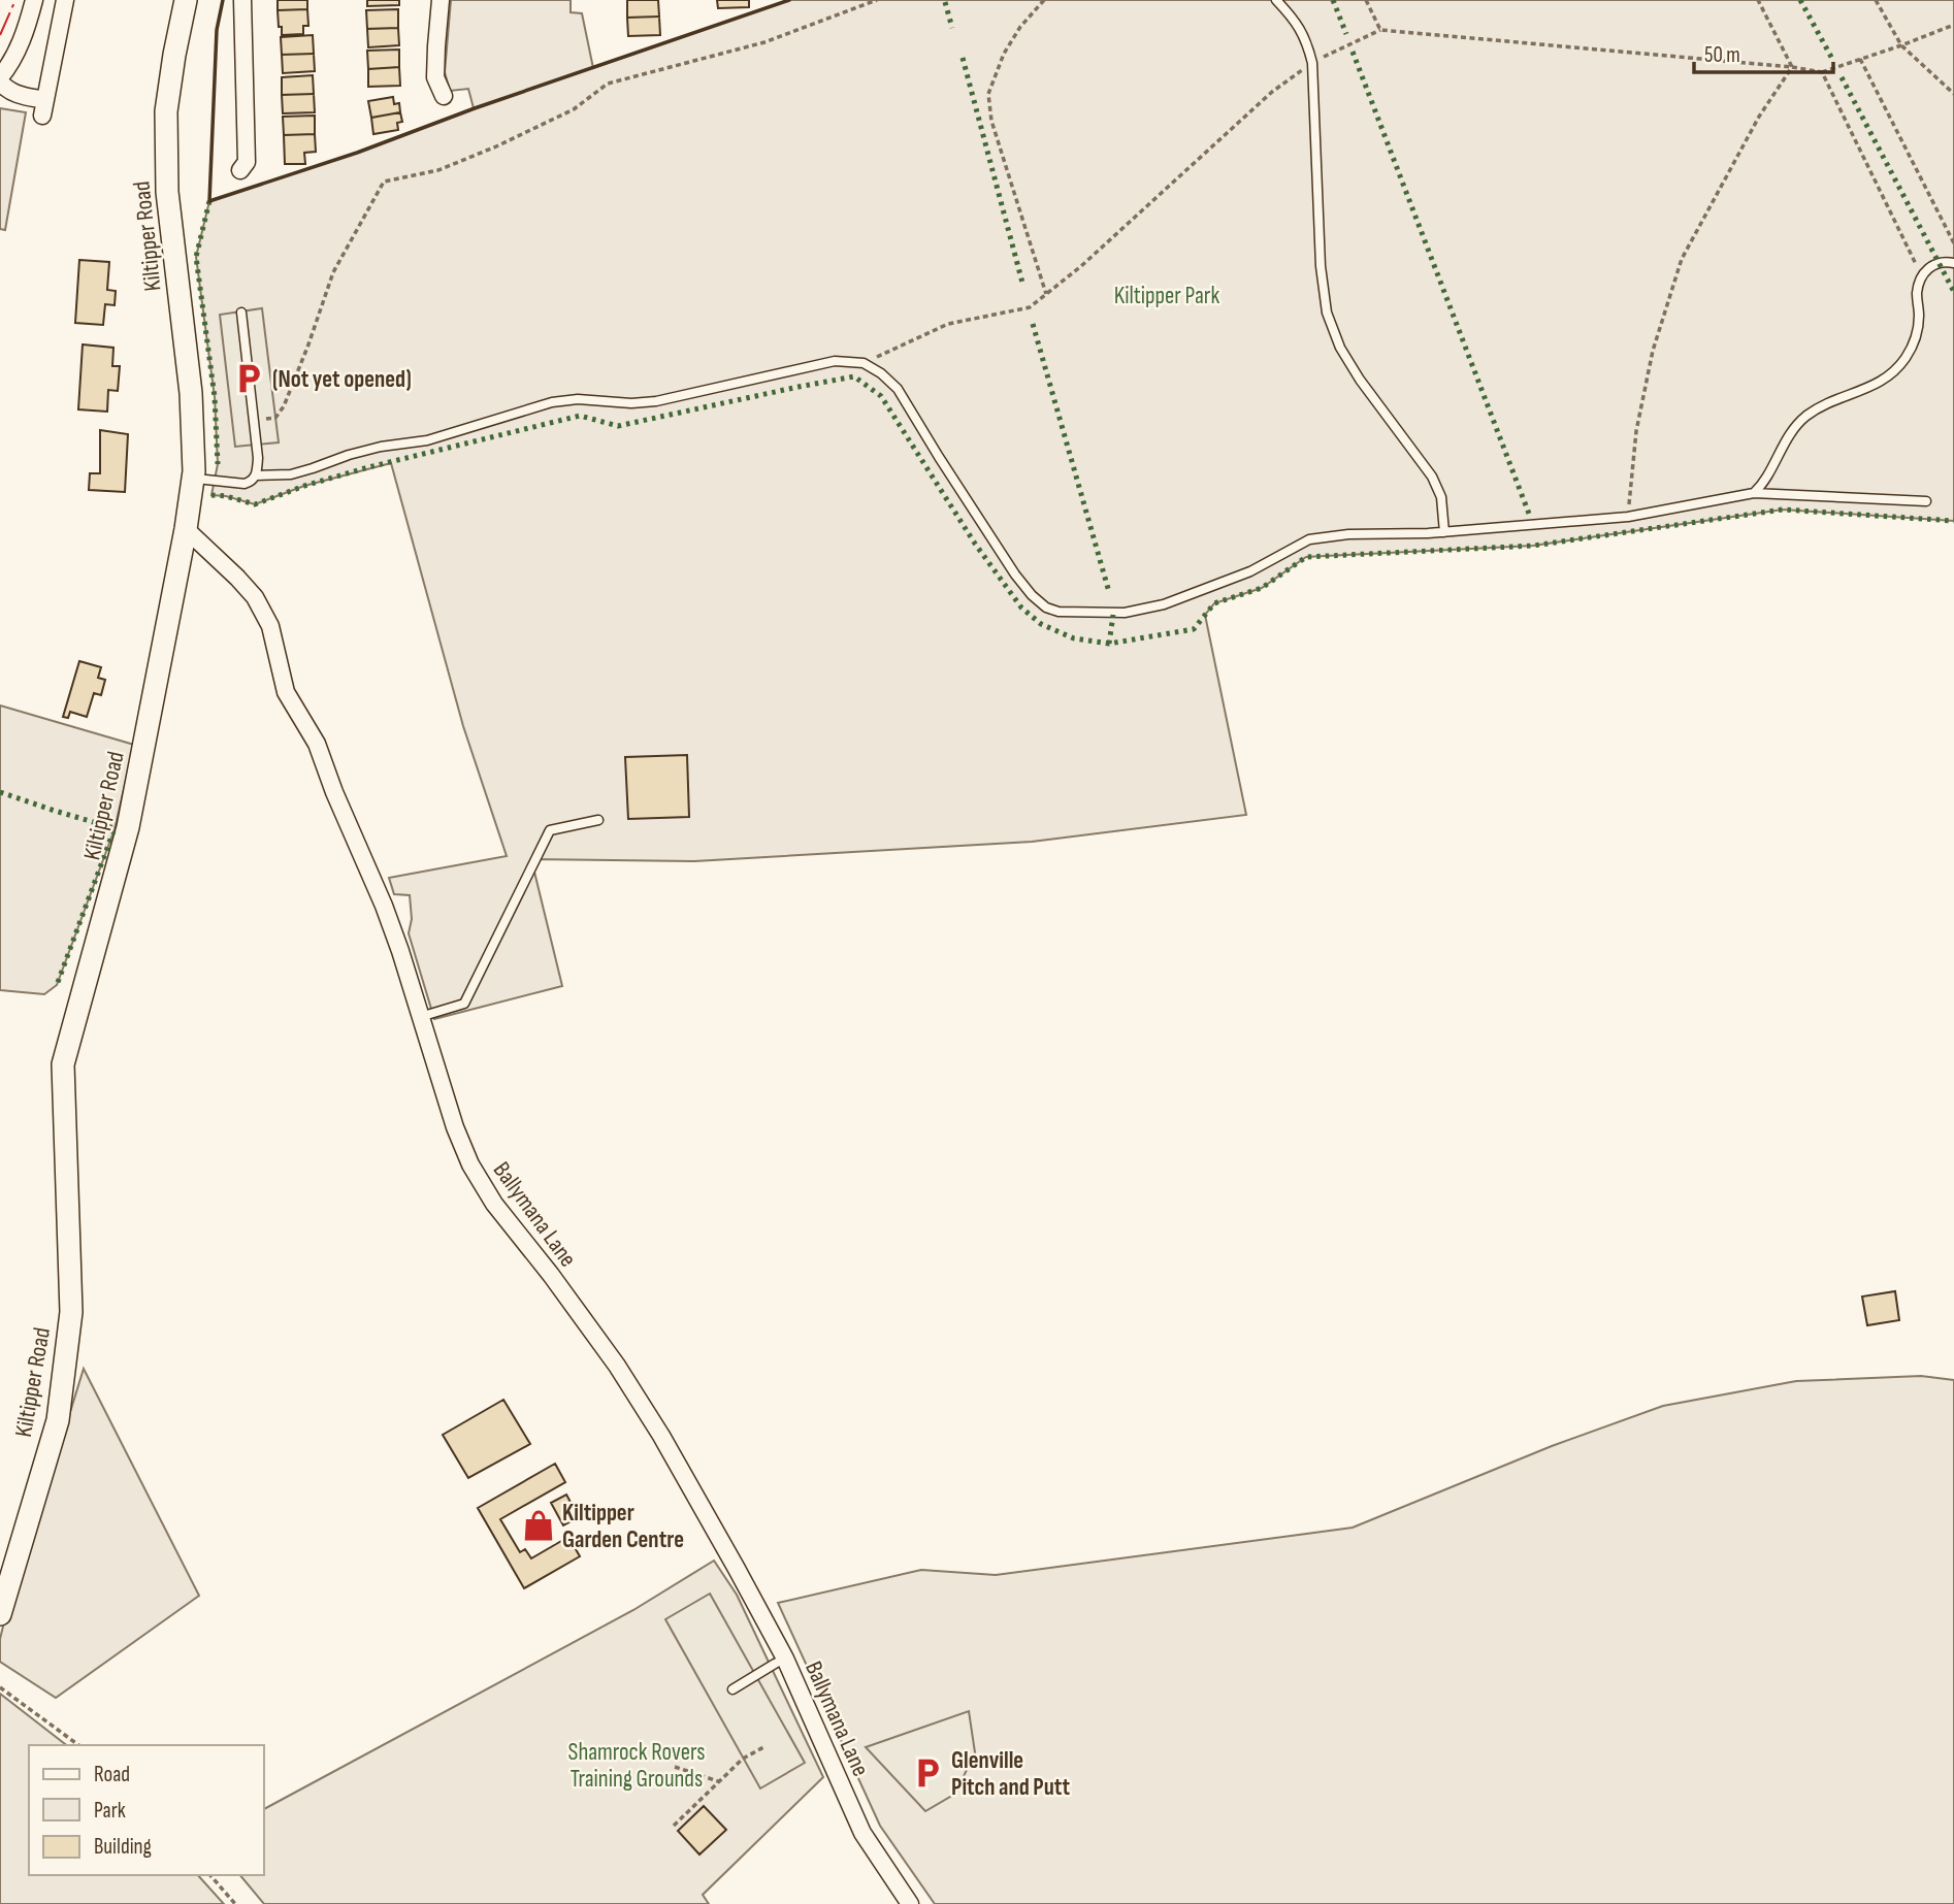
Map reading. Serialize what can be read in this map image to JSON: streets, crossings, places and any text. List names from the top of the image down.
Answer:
{
  "streets": {
    "street": ["Kiltipper Road", "Ballymana Lane"]
  },
  "crossings": [
    ["Kiltipper Road", "Ballymana Lane"]
  ],
  "parks": ["Kiltipper Park", "Shamrock Rovers Training Grounds"],
  "places": {
    "parking": ["(Not yet opened)", "Glenville Pitch and Putt"],
    "shop": ["Kiltipper Garden Centre"]
  },
  "legend": ["Road", "Park", "Building"],
  "scale_bar": "50 m"
}
